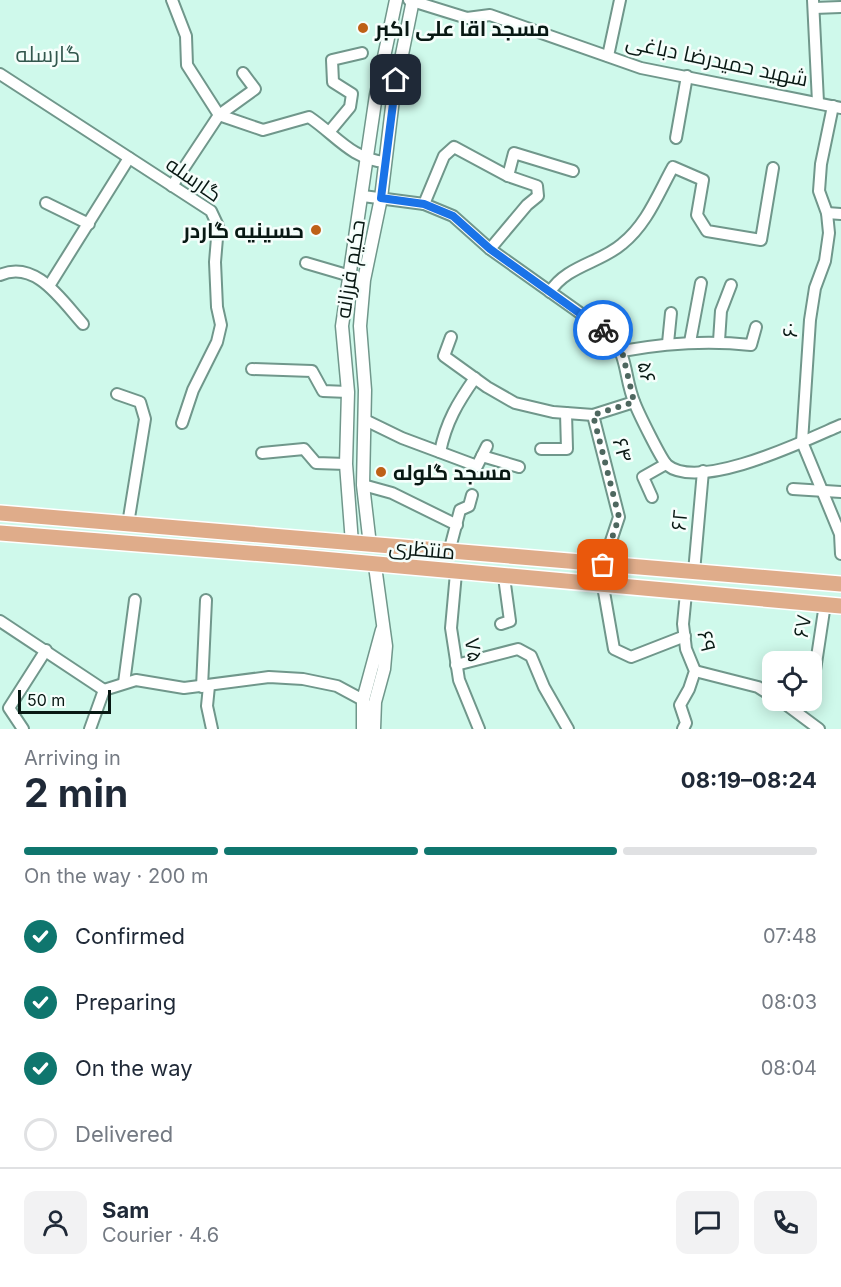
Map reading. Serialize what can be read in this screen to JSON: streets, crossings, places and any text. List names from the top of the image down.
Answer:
{
  "streets": {
    "main road": ["منتظری"],
    "street": [
      "شهید حمیدرضا دباغی",
      "گارسله",
      "حکیم فرزانه",
      "۶۰",
      "۵۶",
      "۶۴",
      "۶۲",
      "۶۷",
      "۶۹",
      "۷۵"
    ]
  },
  "crossings": [
    ["شهید حمیدرضا دباغی", "حکیم فرزانه"],
    ["شهید حمیدرضا دباغی", "۶۰"],
    ["حکیم فرزانه", "۵۶"],
    ["حکیم فرزانه", "منتظری"],
    ["۶۴", "منتظری"],
    ["۶۲", "منتظری"],
    ["منتظری", "۶۷"],
    ["منتظری", "۶۹"],
    ["منتظری", "۷۵"]
  ],
  "districts": ["گارسله"],
  "places": ["مسجد اقا علی اکبر", "حسینیه گاردر", "مسجد گلوله"],
  "scale_bar": "50 m",
  "page": {
    "scale": "50 m",
    "heading": ["2 min", "Arriving in", "08:19–08:24"],
    "panel": ["Sam", "Courier · 4.6"],
    "bar": "On the way · 200 m",
    "list": [
      ["Confirmed", "07:48"],
      ["Preparing", "08:03"],
      ["On the way", "08:04"],
      "Delivered"
    ]
  }
}
